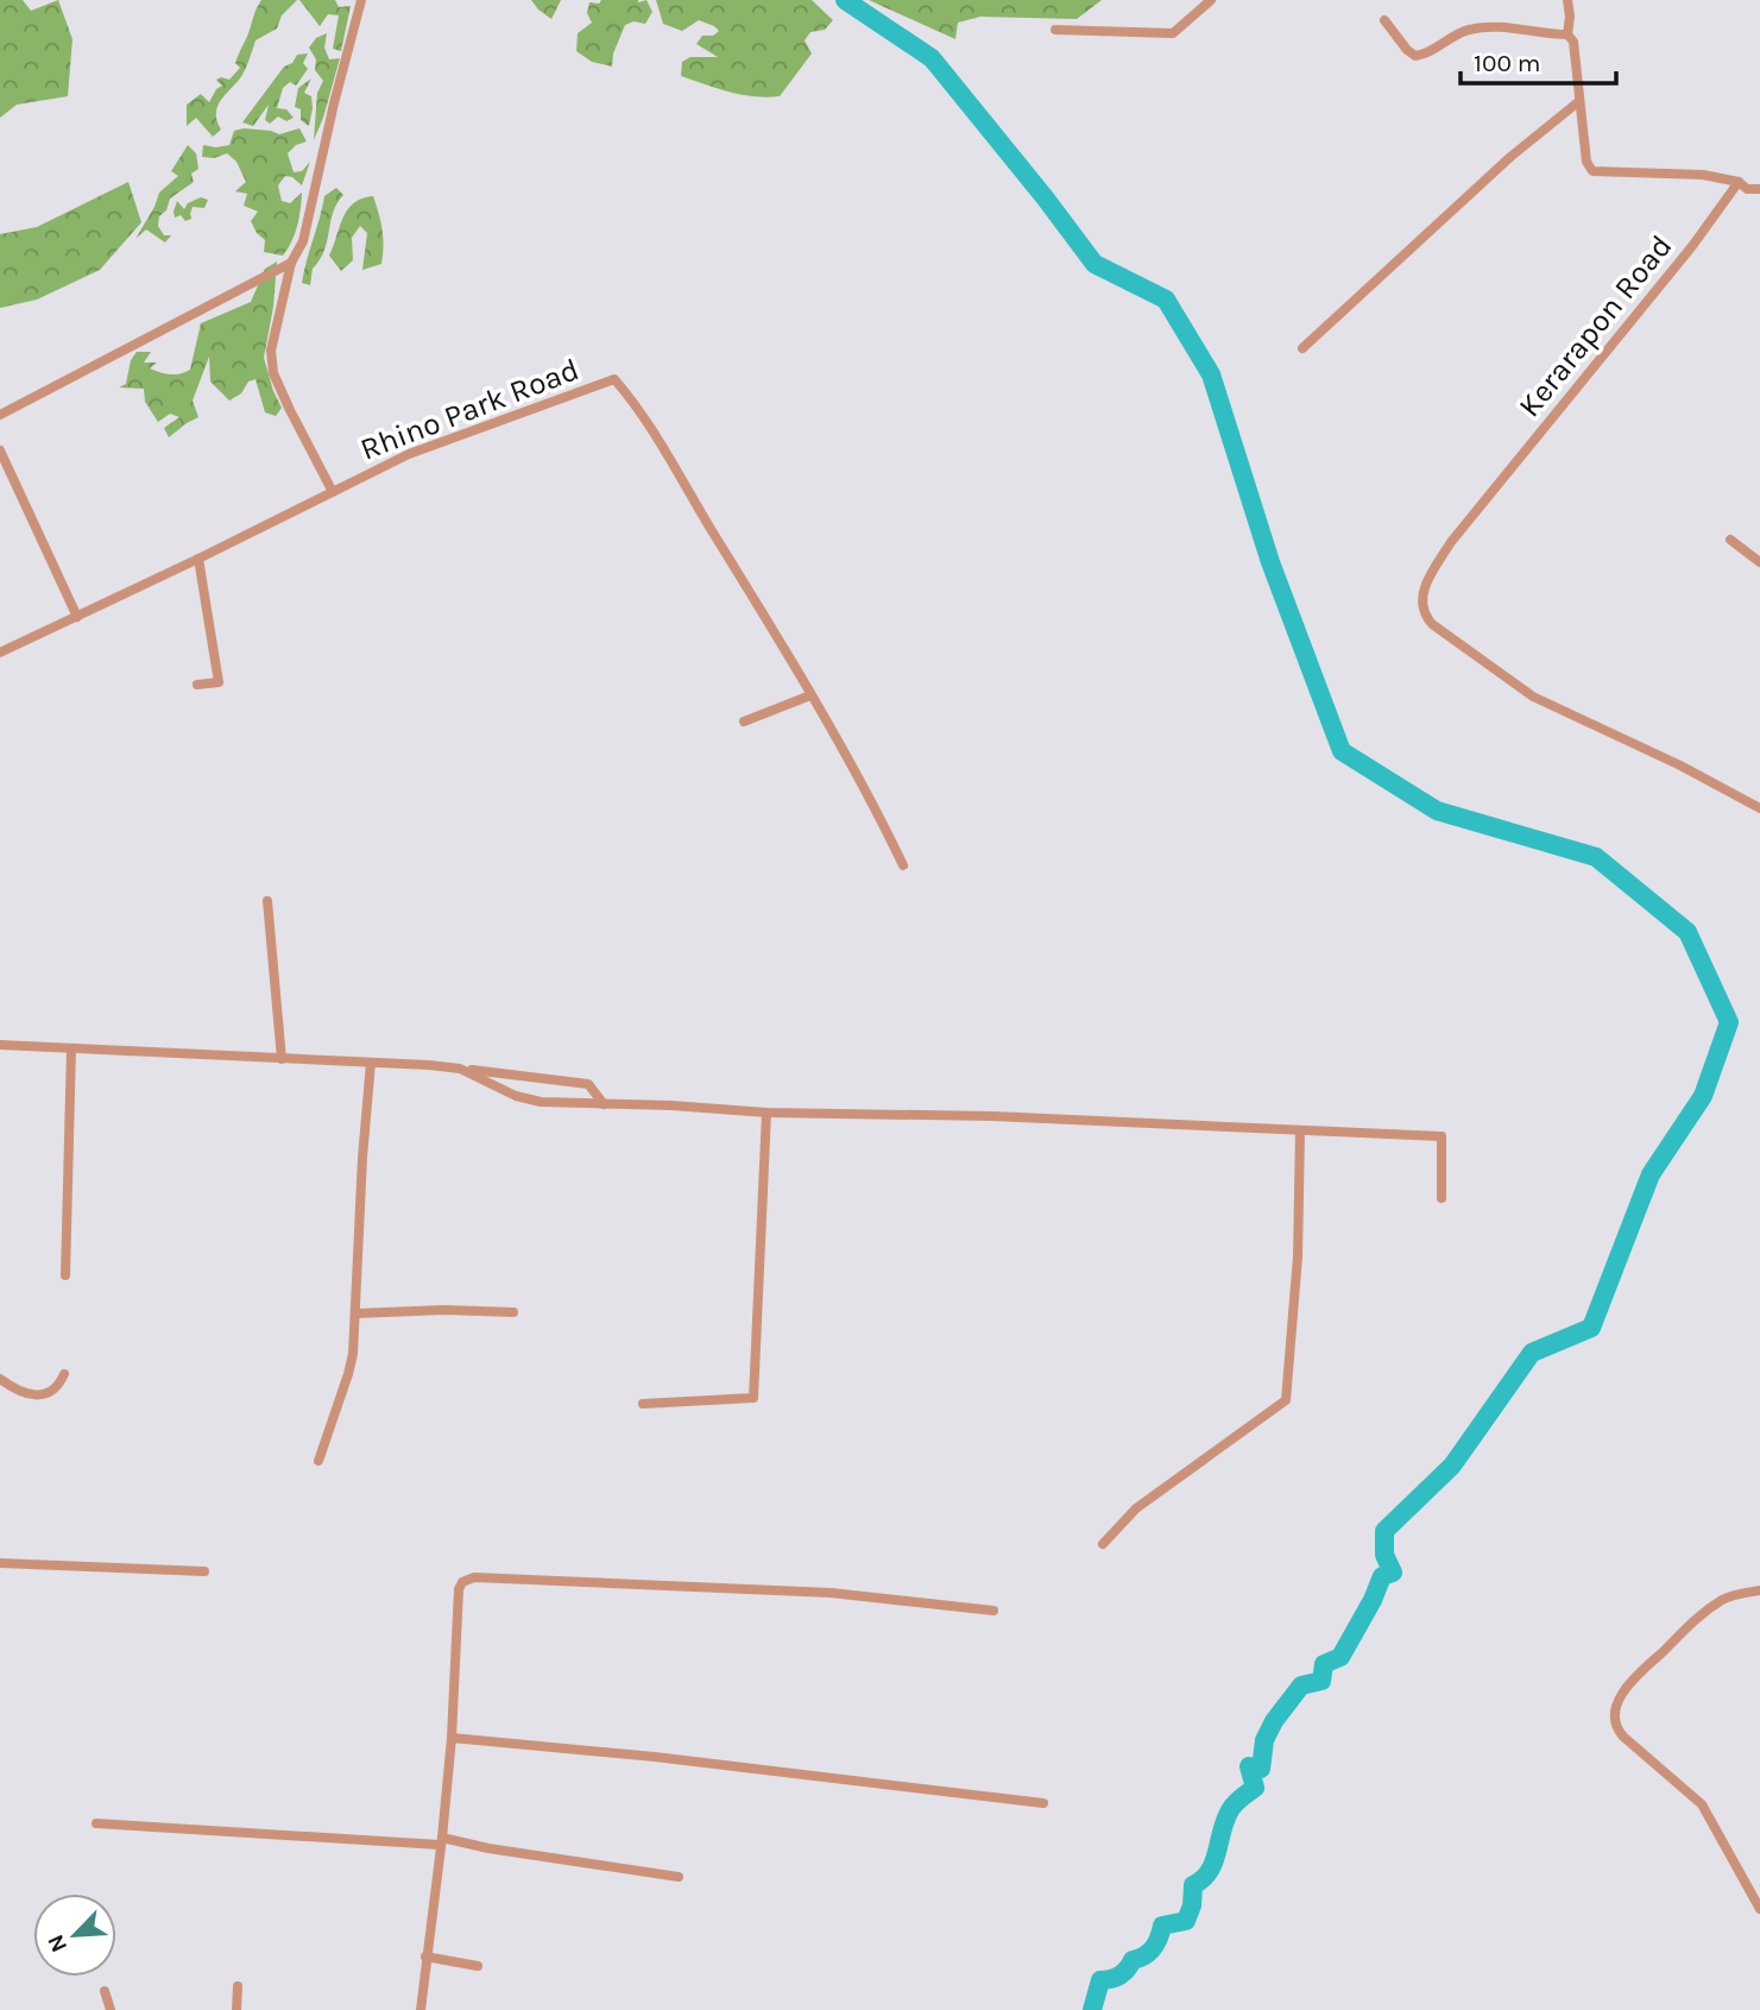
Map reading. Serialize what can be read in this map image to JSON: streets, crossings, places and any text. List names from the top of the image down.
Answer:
{
  "streets": {
    "street": ["Kerarapon Road", "Rhino Park Road"]
  },
  "scale_bar": "100 m",
  "north": "bottom left"
}
